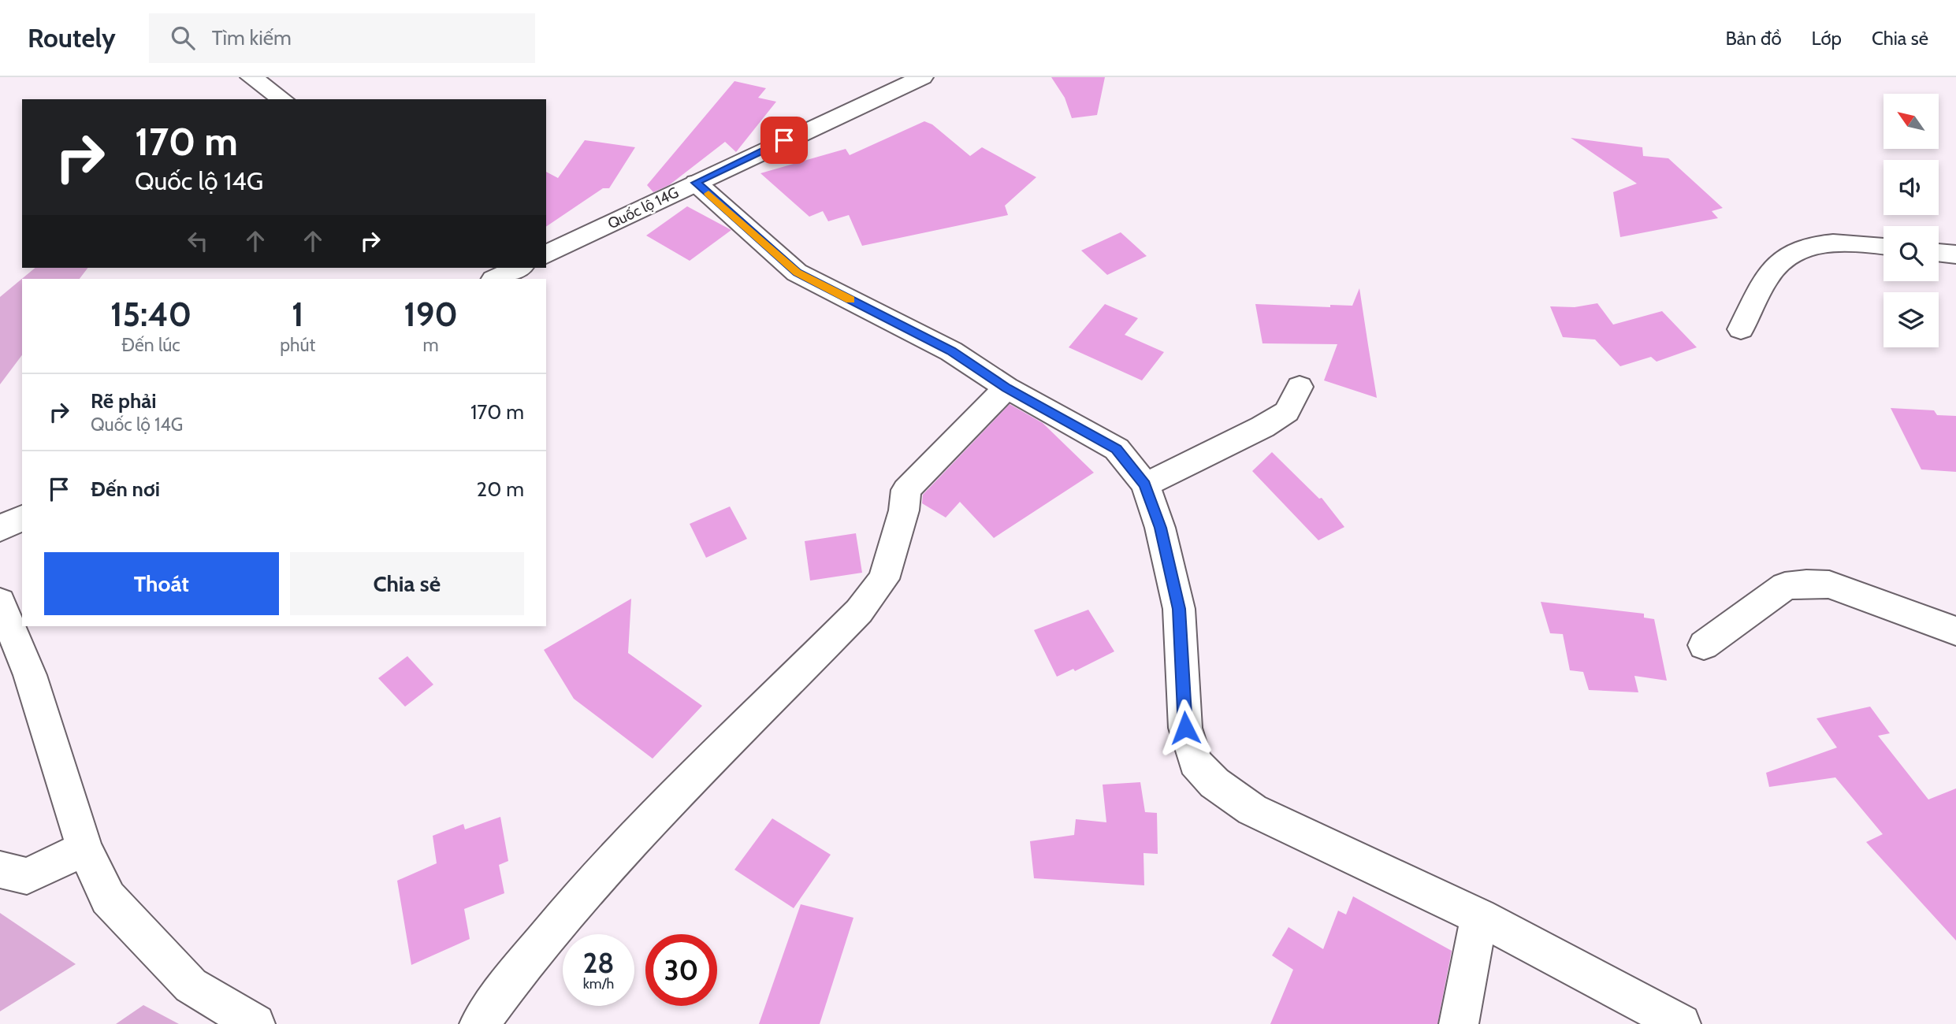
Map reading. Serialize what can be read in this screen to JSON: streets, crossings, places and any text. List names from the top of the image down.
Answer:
{
  "streets": {
    "street": ["Quốc lộ 14G"]
  },
  "north": "top left",
  "page": {
    "header": "Routely",
    "search": "Tìm kiếm",
    "nav": ["Bản đồ", "Lớp", "Chia sẻ"],
    "turn": ["170 m", "Quốc lộ 14G"],
    "eta": [
      "15:40",
      "Đến lúc",
      "1",
      "phút",
      "190",
      "m"
    ],
    "list": [
      {
        "name": "Rẽ phải",
        "note": "Quốc lộ 14G",
        "value": "170 m"
      },
      {
        "name": "Đến nơi",
        "value": "20 m"
      }
    ],
    "buttons": ["Thoát", "Chia sẻ"],
    "speed": "28 km/h",
    "limit": "30"
  }
}
